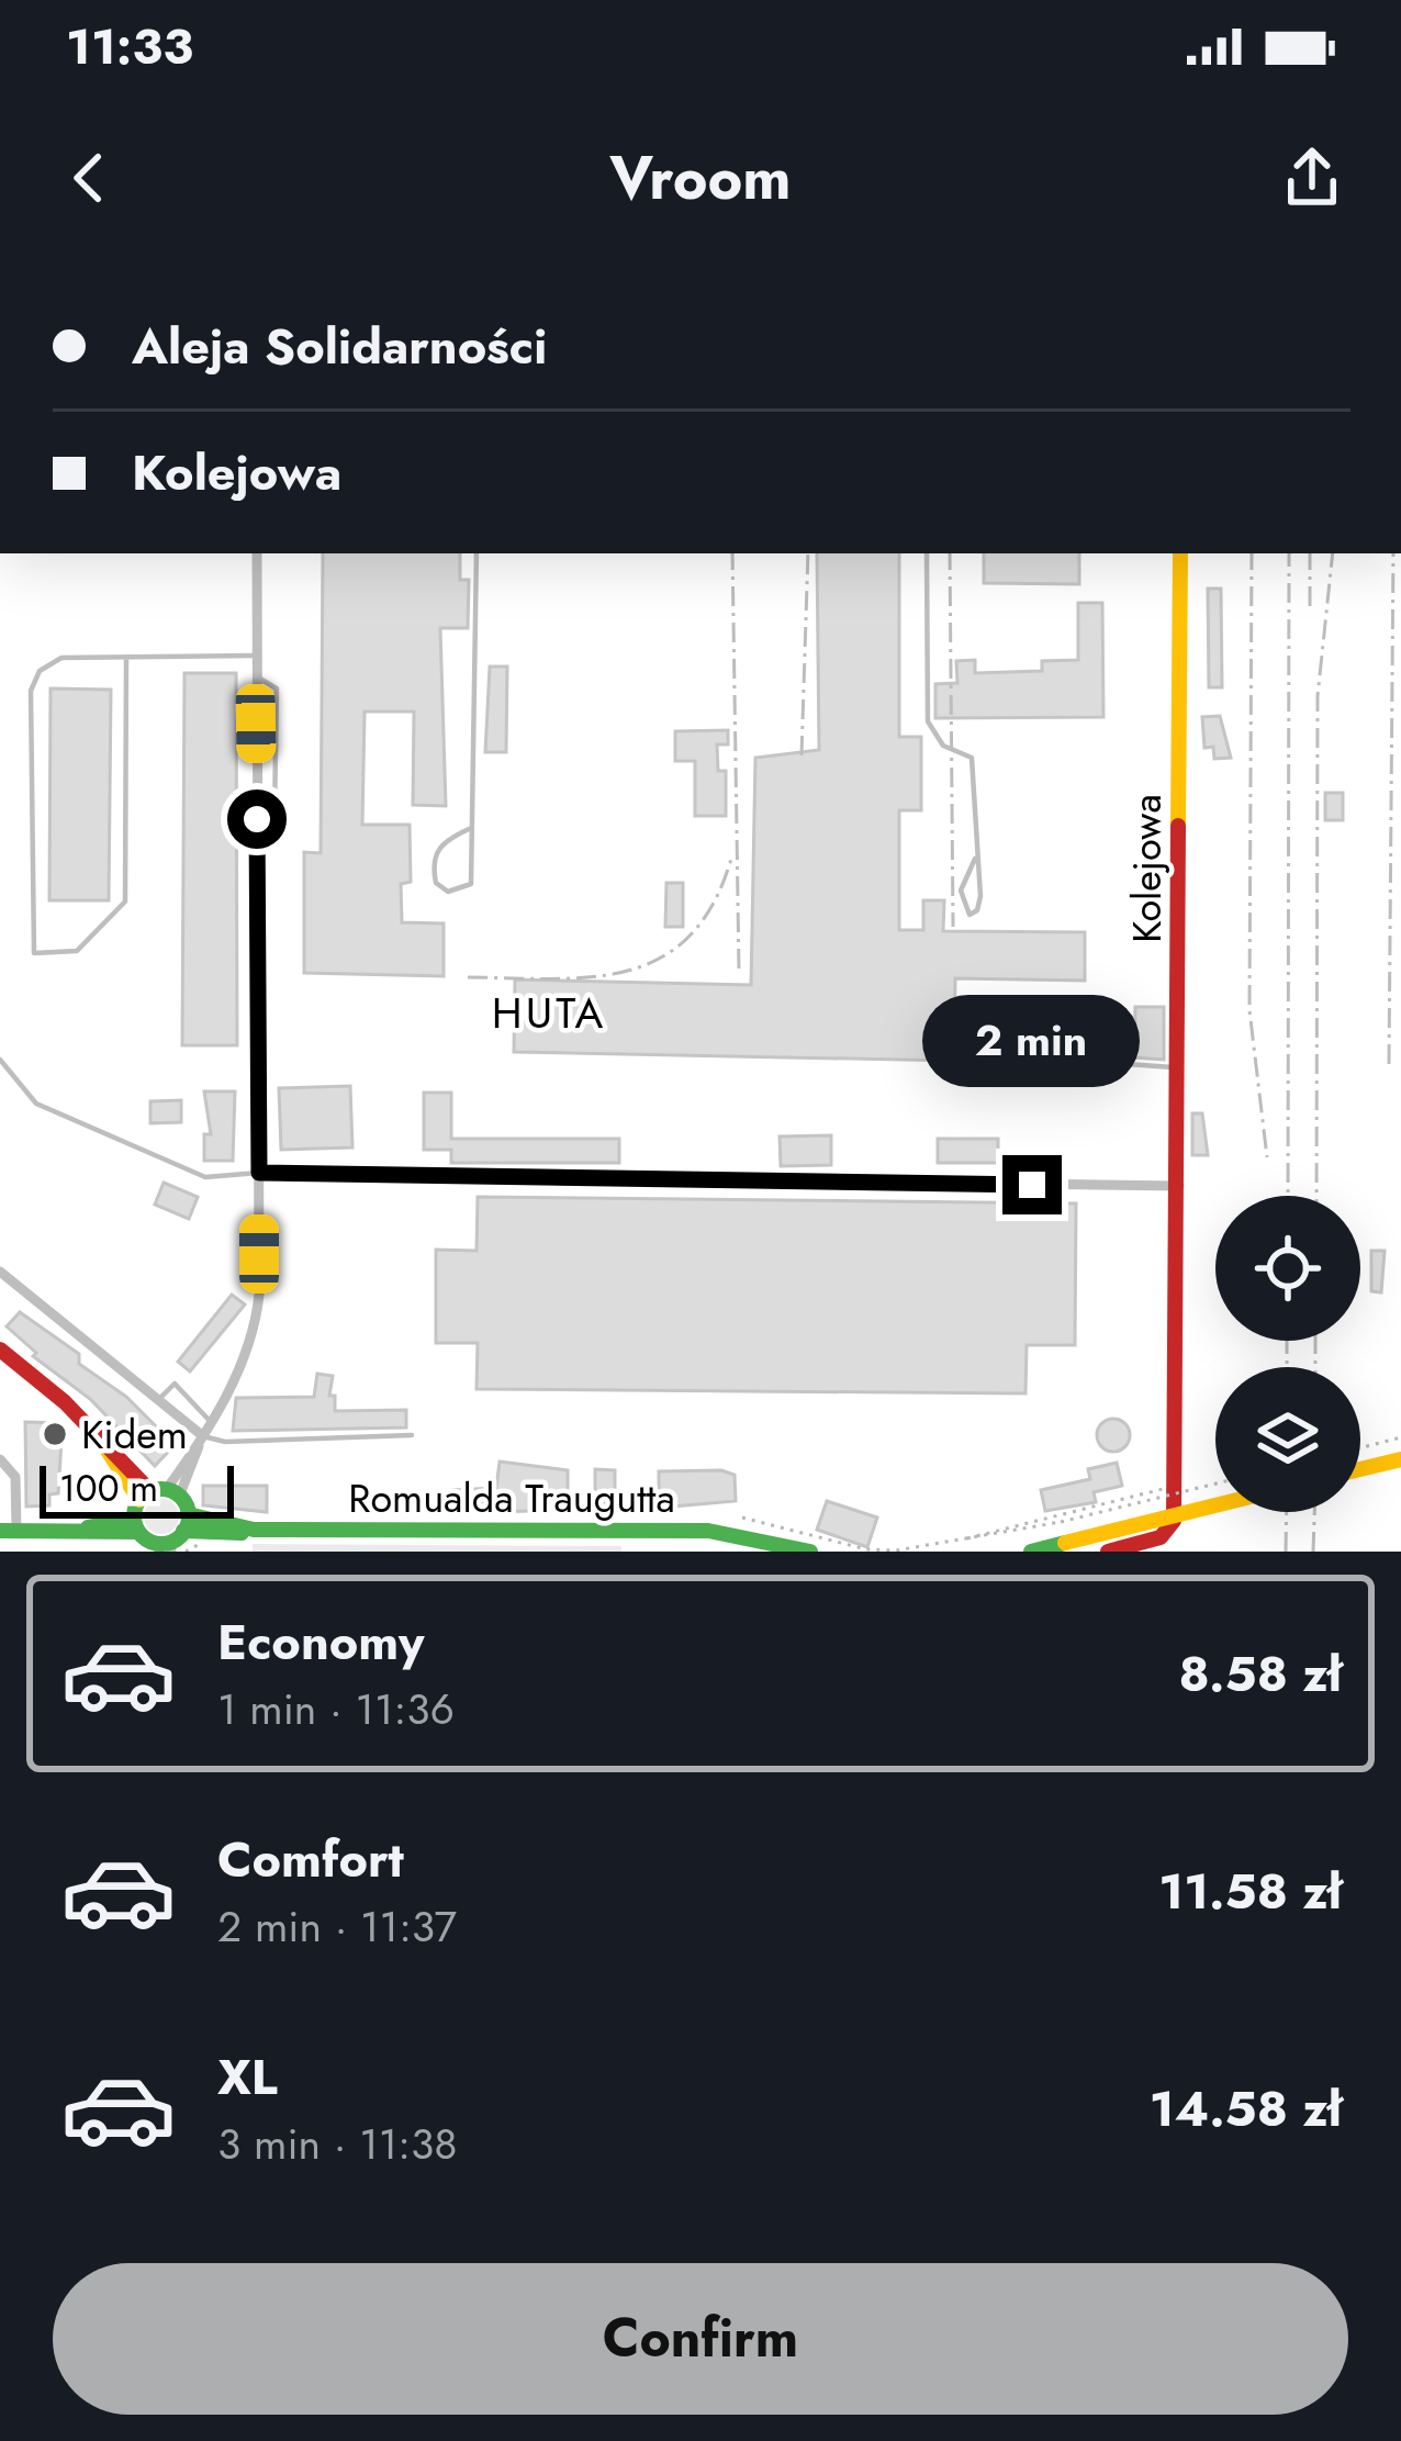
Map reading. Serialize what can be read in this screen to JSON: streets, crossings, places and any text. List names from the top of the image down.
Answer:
{
  "streets": {
    "street": ["Kolejowa", "Romualda Traugutta"]
  },
  "districts": ["HUTA"],
  "places": ["Kidem"],
  "scale_bar": "100 m",
  "page": {
    "status": "11:33",
    "header": "Vroom",
    "banner": ["Aleja Solidarności", "Kolejowa"],
    "bubble": "2 min",
    "scale": "100 m",
    "list": [
      {
        "name": "Economy",
        "note": "1 min · 11:36",
        "value": "8.58 zł"
      },
      {
        "name": "Comfort",
        "note": "2 min · 11:37",
        "value": "11.58 zł"
      },
      {
        "name": "XL",
        "note": "3 min · 11:38",
        "value": "14.58 zł"
      }
    ],
    "buttons": "Confirm"
  }
}
